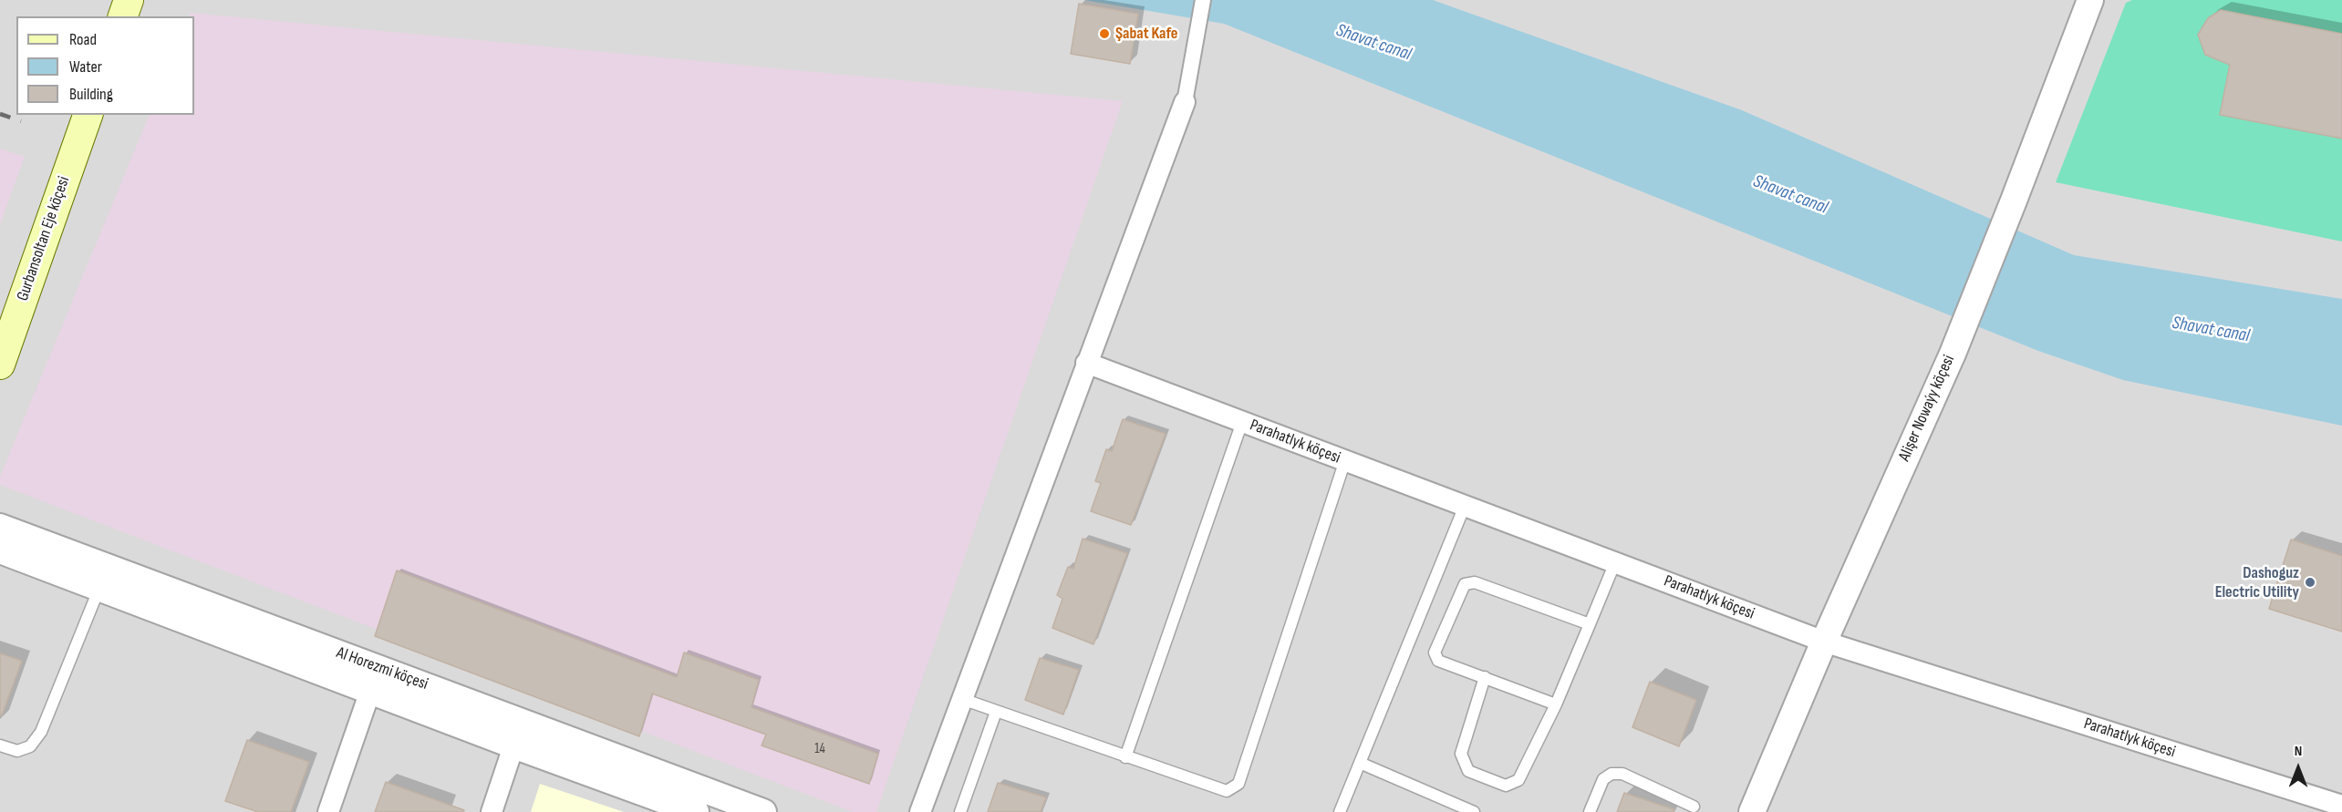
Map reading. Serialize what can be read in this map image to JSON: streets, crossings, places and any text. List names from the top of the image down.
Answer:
{
  "streets": {
    "main road": ["Gurbansoltan Eje köçesi"],
    "street": ["Alişer Nowaýy köçesi", "Parahatlyk köçesi", "Al Horezmi köçesi"]
  },
  "crossings": [
    ["Alişer Nowaýy köçesi", "Parahatlyk köçesi"]
  ],
  "water": ["Shavat canal"],
  "places": ["Şabat Kafe", "Dashoguz Electric Utility"],
  "house_numbers": ["14"],
  "legend": ["Road", "Water", "Building"],
  "north": "top"
}
